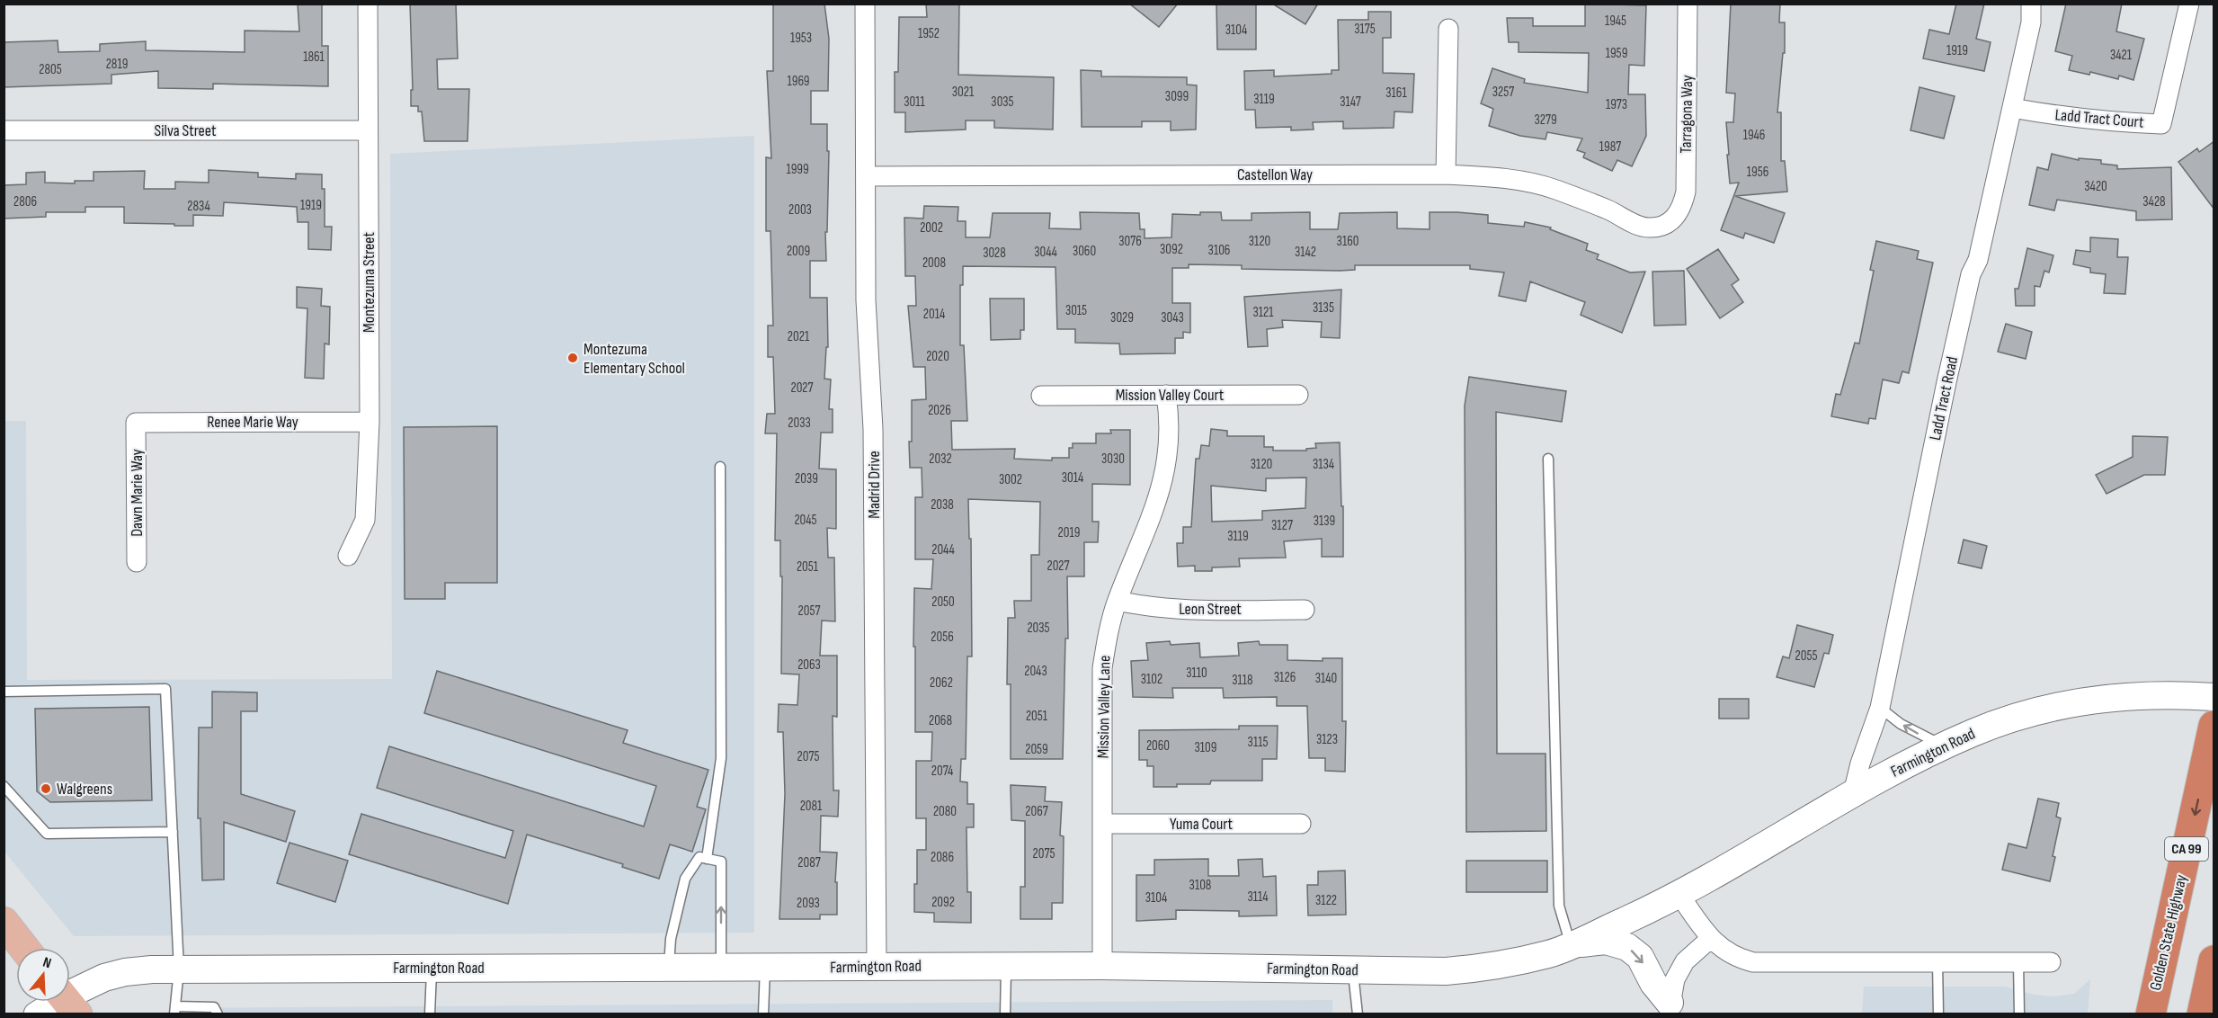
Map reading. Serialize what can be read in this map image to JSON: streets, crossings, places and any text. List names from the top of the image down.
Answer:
{
  "streets": {
    "highway": ["CA 99", "Golden State Highway"],
    "main road": ["Farmington Road"],
    "street": [
      "Tarragona Way",
      "Ladd Tract Court",
      "Silva Street",
      "Castellon Way",
      "Montezuma Street",
      "Mission Valley Court",
      "Ladd Tract Road",
      "Renee Marie Way",
      "Madrid Drive",
      "Dawn Marie Way",
      "Leon Street",
      "Mission Valley Lane",
      "Yuma Court"
    ]
  },
  "crossings": [
    ["Tarragona Way", "Castellon Way"],
    ["Ladd Tract Court", "Ladd Tract Road"],
    ["Silva Street", "Montezuma Street"],
    ["Castellon Way", "Madrid Drive"],
    ["Montezuma Street", "Renee Marie Way"],
    ["Mission Valley Court", "Mission Valley Lane"],
    ["Ladd Tract Road", "Farmington Road"],
    ["Renee Marie Way", "Dawn Marie Way"],
    ["Madrid Drive", "Farmington Road"],
    ["Leon Street", "Mission Valley Lane"],
    ["Mission Valley Lane", "Farmington Road"],
    ["Mission Valley Lane", "Yuma Court"]
  ],
  "one_way": ["Golden State Highway"],
  "places": ["Montezuma Elementary School", "Walgreens"],
  "house_numbers": [
    "1945",
    "3175",
    "3104",
    "1952",
    "1953",
    "1919",
    "1959",
    "3421",
    "1861",
    "2819",
    "2805",
    "1969",
    "3021",
    "3257",
    "3161",
    "3099",
    "3119",
    "3011",
    "3035",
    "3147",
    "1973",
    "3279",
    "1946",
    "1987",
    "1999",
    "1956",
    "3420",
    "2806",
    "3428",
    "1919",
    "2834",
    "2003",
    "2002",
    "3076",
    "3120",
    "3160",
    "3092",
    "3106",
    "2009",
    "3060",
    "3044",
    "3142",
    "3028",
    "2008",
    "3135",
    "3015",
    "3121",
    "2014",
    "3029",
    "3043",
    "2021",
    "2020",
    "2027",
    "2026",
    "2033",
    "2032",
    "3030",
    "3120",
    "3134",
    "3014",
    "2039",
    "3002",
    "2038",
    "2045",
    "3139",
    "3127",
    "2019",
    "3119",
    "2044",
    "2027",
    "2051",
    "2050",
    "2057",
    "2035",
    "2056",
    "2055",
    "2063",
    "2043",
    "3110",
    "3126",
    "3140",
    "3102",
    "3118",
    "2062",
    "2051",
    "2068",
    "3123",
    "3115",
    "2060",
    "3109",
    "2059",
    "2075",
    "2074",
    "2081",
    "2080",
    "2067",
    "2075",
    "2086",
    "2087",
    "3108",
    "3114",
    "3104",
    "3122",
    "2092",
    "2093"
  ],
  "north": "top"
}
